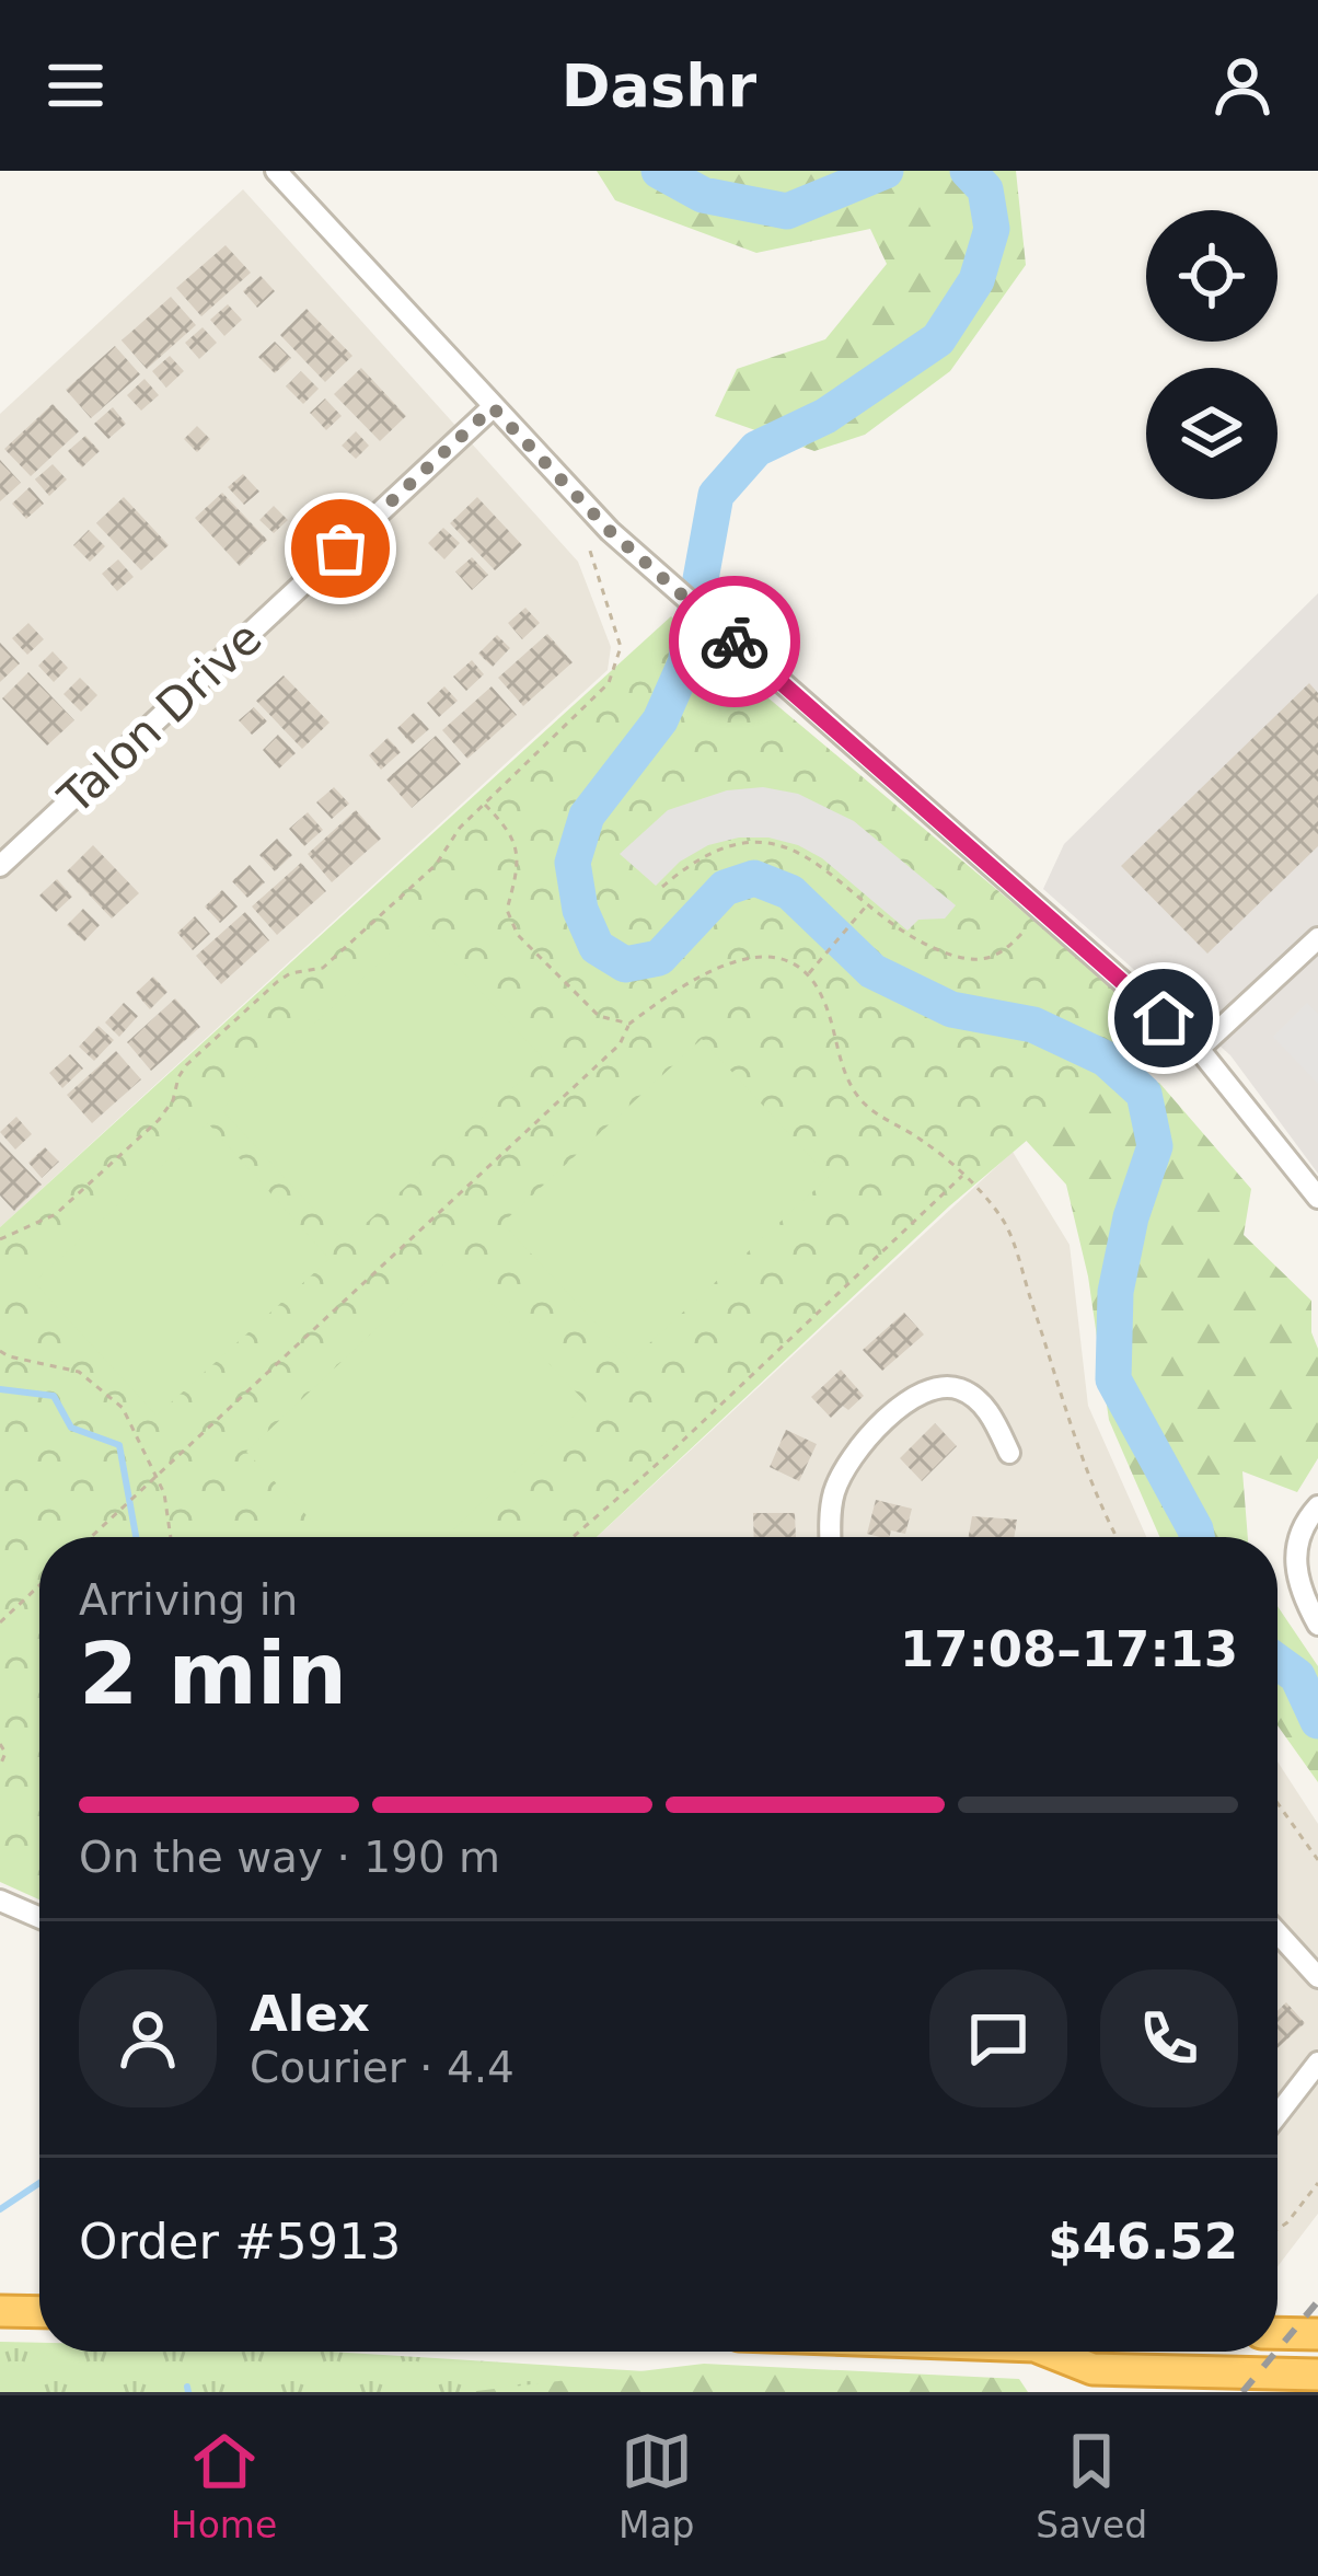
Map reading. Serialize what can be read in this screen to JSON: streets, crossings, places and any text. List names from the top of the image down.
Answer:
{
  "streets": {
    "street": ["Talon Drive"]
  },
  "page": {
    "header": "Dashr",
    "heading": ["2 min", "Arriving in", "17:08–17:13"],
    "panel": [
      "Alex",
      "Courier · 4.4",
      "Order #5913",
      "$46.52"
    ],
    "bar": "On the way · 190 m",
    "tabs": ["Home", "Map", "Saved"]
  }
}
